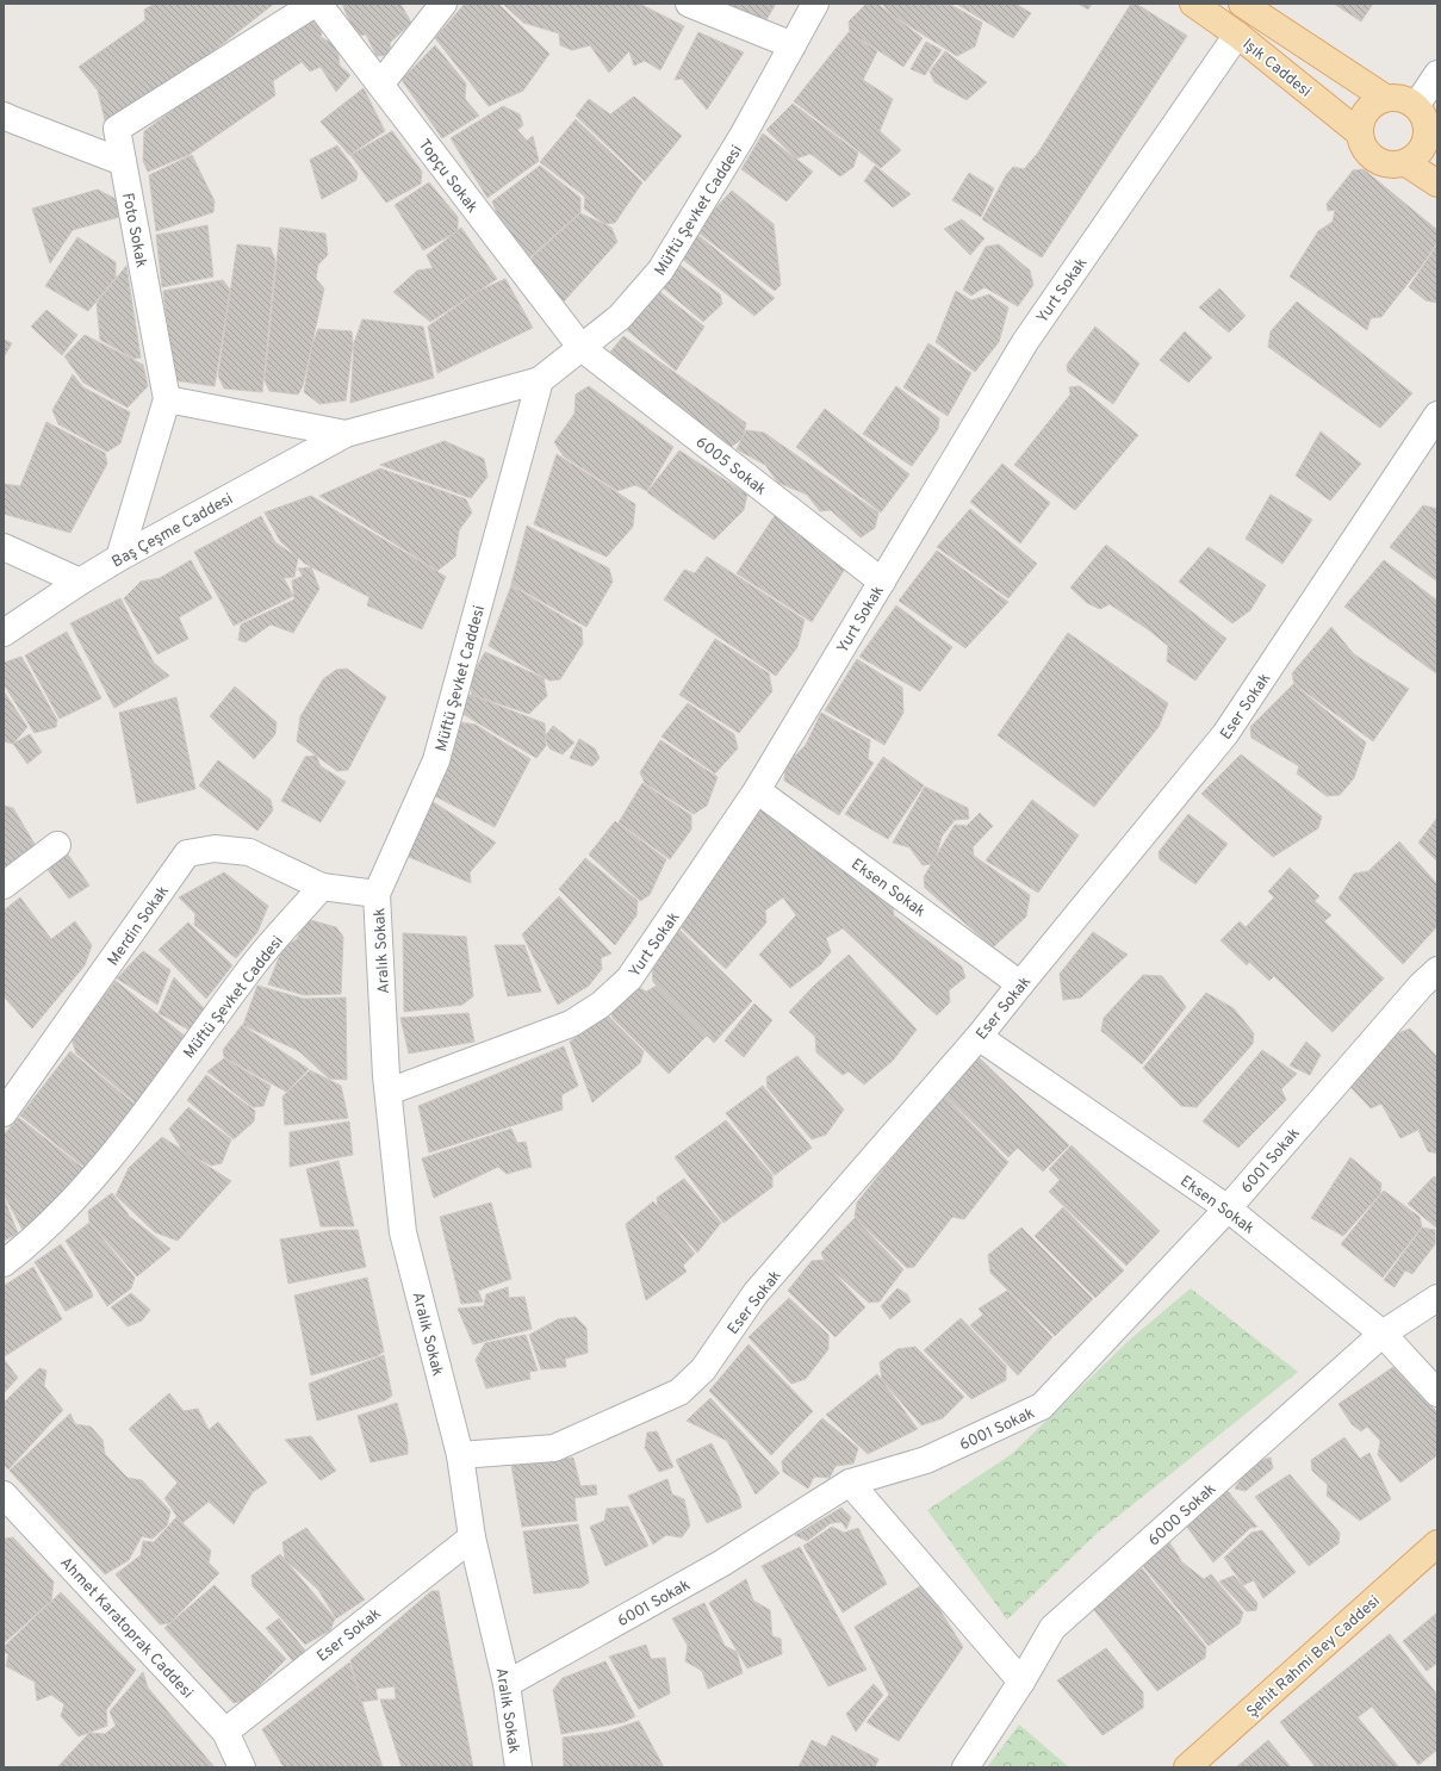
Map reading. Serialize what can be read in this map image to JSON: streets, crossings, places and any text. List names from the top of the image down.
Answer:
{
  "streets": {
    "main road": ["Işık Caddesi", "Şehit Rahmi Bey Caddesi"],
    "street": [
      "Topçu Sokak",
      "Müftü Şevket Caddesi",
      "Foto Sokak",
      "Yurt Sokak",
      "6005 Sokak",
      "Baş Çeşme Caddesi",
      "Eser Sokak",
      "Eksen Sokak",
      "Merdin Sokak",
      "Aralık Sokak",
      "6001 Sokak",
      "6000 Sokak",
      "Ahmet Karatoprak Caddesi"
    ]
  },
  "crossings": [
    ["Işık Caddesi", "Yurt Sokak"],
    ["Topçu Sokak", "Müftü Şevket Caddesi"],
    ["Topçu Sokak", "6005 Sokak"],
    ["Müftü Şevket Caddesi", "6005 Sokak"],
    ["Müftü Şevket Caddesi", "Baş Çeşme Caddesi"],
    ["Müftü Şevket Caddesi", "Merdin Sokak"],
    ["Müftü Şevket Caddesi", "Aralık Sokak"],
    ["Foto Sokak", "Baş Çeşme Caddesi"],
    ["Yurt Sokak", "6005 Sokak"],
    ["Yurt Sokak", "Eksen Sokak"],
    ["Yurt Sokak", "Aralık Sokak"],
    ["Eser Sokak", "Eksen Sokak"],
    ["Eser Sokak", "Aralık Sokak"],
    ["Eser Sokak", "Ahmet Karatoprak Caddesi"],
    ["Eksen Sokak", "6001 Sokak"],
    ["Eksen Sokak", "6000 Sokak"],
    ["Aralık Sokak", "6001 Sokak"]
  ]
}
